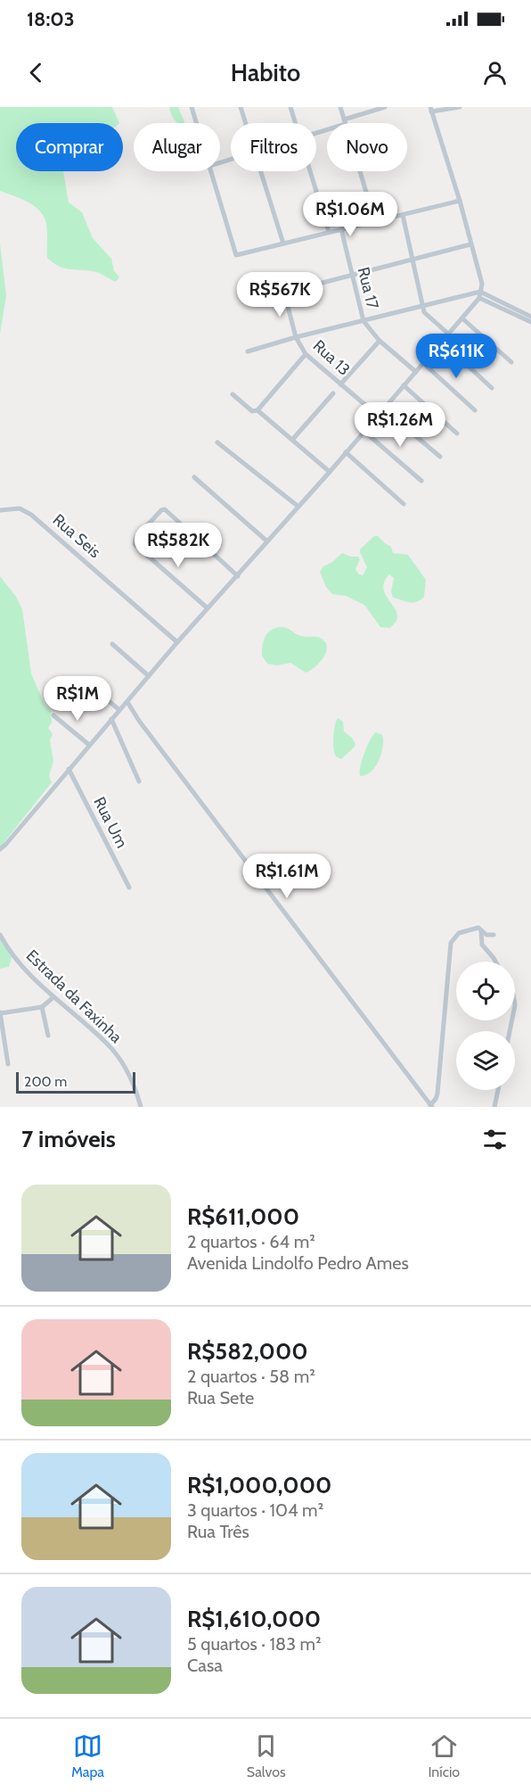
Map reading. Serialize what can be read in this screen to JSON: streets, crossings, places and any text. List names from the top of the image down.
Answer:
{
  "streets": {
    "street": [
      "Rua 17",
      "Rua 13",
      "Rua Seis",
      "Rua Um",
      "Estrada da Faxinha"
    ]
  },
  "scale_bar": "200 m",
  "page": {
    "status": "18:03",
    "header": "Habito",
    "chip": [
      "Comprar",
      "Alugar",
      "Filtros",
      "Novo"
    ],
    "price": [
      "R$1.06M",
      "R$567K",
      "R$611K",
      "R$1.26M",
      "R$582K",
      "R$1M",
      "R$1.61M"
    ],
    "scale": "200 m",
    "heading": "7 imóveis",
    "list": [
      {
        "name": "R$611,000",
        "note": "2 quartos · 64 m² · Avenida Lindolfo Pedro Ames"
      },
      {
        "name": "R$582,000",
        "note": "2 quartos · 58 m² · Rua Sete"
      },
      {
        "name": "R$1,000,000",
        "note": "3 quartos · 104 m² · Rua Três"
      },
      {
        "name": "R$1,610,000",
        "note": "5 quartos · 183 m² · Casa"
      }
    ],
    "tabs": ["Mapa", "Salvos", "Início"]
  }
}
